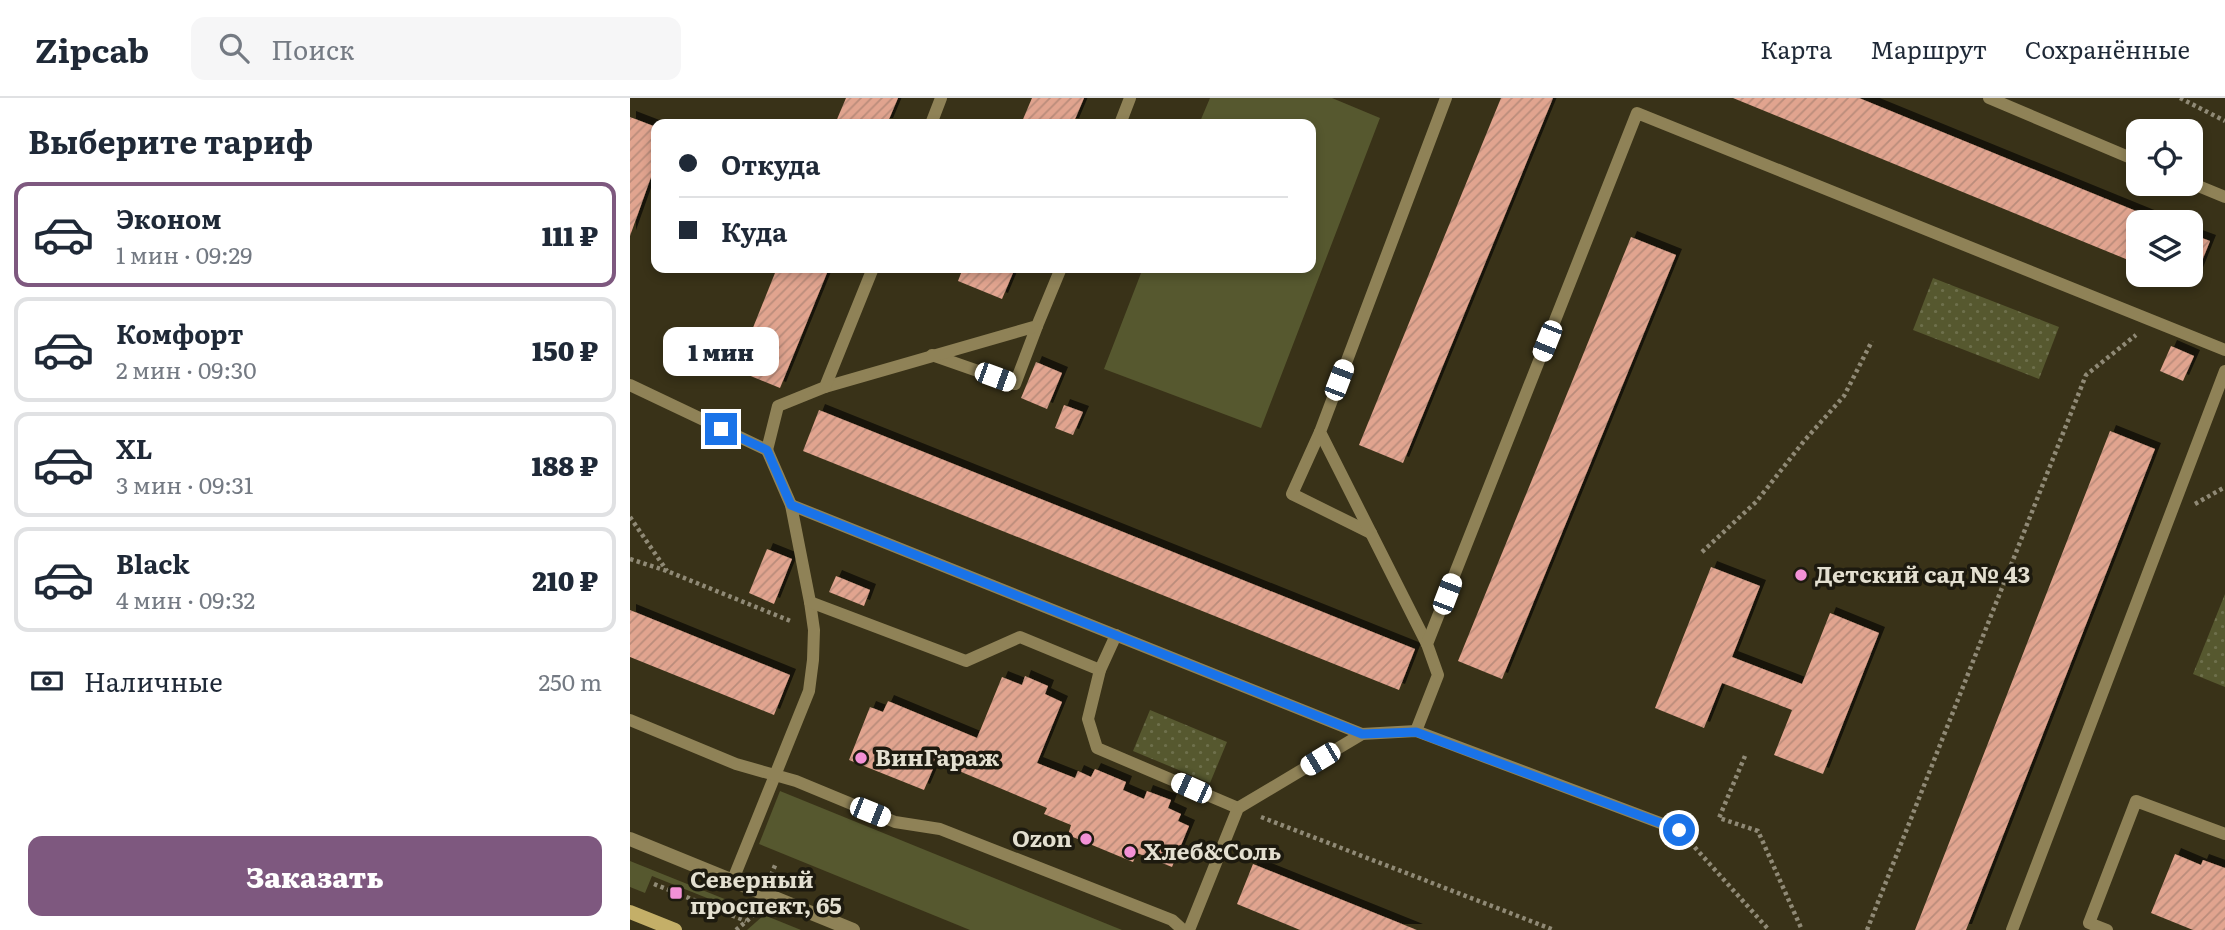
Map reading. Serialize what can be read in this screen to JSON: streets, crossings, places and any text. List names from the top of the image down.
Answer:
{
  "places": {
    "other": [
      "Детский сад № 43",
      "ВинГараж",
      "Ozon",
      "Хлеб&Соль"
    ],
    "transit": ["Северный проспект, 65"]
  },
  "page": {
    "header": "Zipcab",
    "search": "Поиск",
    "nav": ["Карта", "Маршрут", "Сохранённые"],
    "heading": "Выберите тариф",
    "banner": ["Откуда", "Куда"],
    "list": [
      {
        "name": "Эконом",
        "note": "1 мин · 09:29",
        "value": "111 ₽"
      },
      {
        "name": "Комфорт",
        "note": "2 мин · 09:30",
        "value": "150 ₽"
      },
      {
        "name": "XL",
        "note": "3 мин · 09:31",
        "value": "188 ₽"
      },
      {
        "name": "Black",
        "note": "4 мин · 09:32",
        "value": "210 ₽"
      }
    ],
    "bubble": "1 мин",
    "pay": ["Наличные", "250 m"],
    "buttons": "Заказать"
  }
}
